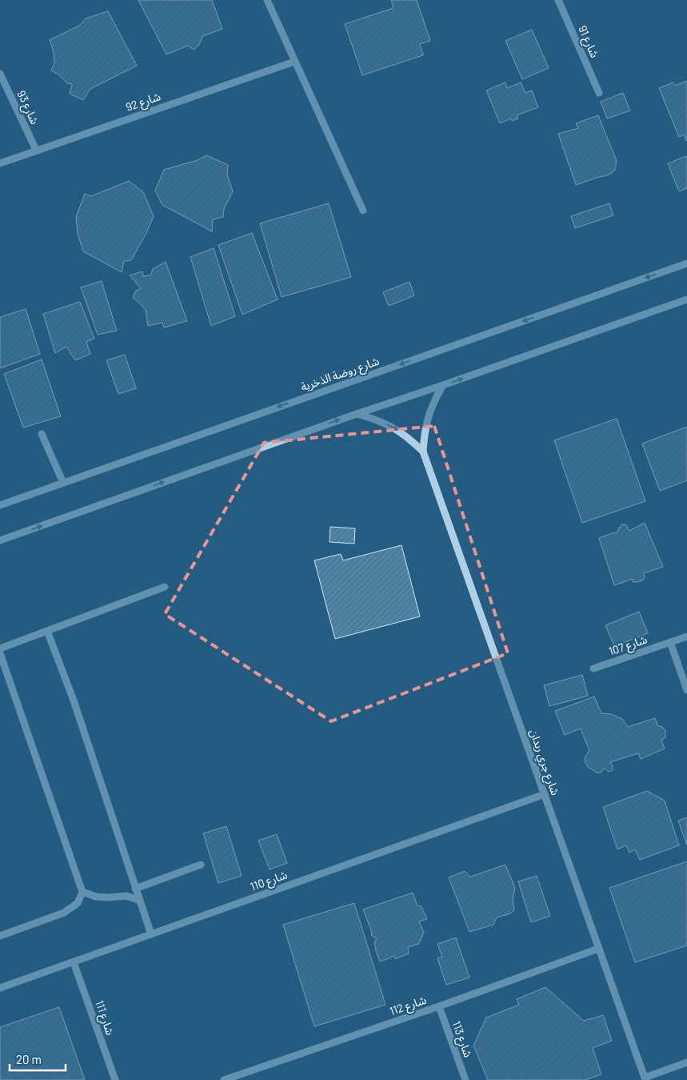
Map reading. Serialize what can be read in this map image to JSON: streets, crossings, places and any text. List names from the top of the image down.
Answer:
{
  "streets": {
    "street": [
      "شارع 91",
      "شارع 92",
      "شارع 93",
      "شارع روضة الذخرية",
      "شارع 107",
      "شارع جري ربدان",
      "شارع 110",
      "شارع 112",
      "شارع 111",
      "شارع 113"
    ]
  },
  "crossings": [
    ["شارع 92", "شارع 93"],
    ["شارع جري ربدان", "شارع 110"],
    ["شارع جري ربدان", "شارع 112"],
    ["شارع 110", "شارع 111"],
    ["شارع 112", "شارع 113"]
  ],
  "scale_bar": "20 m"
}
